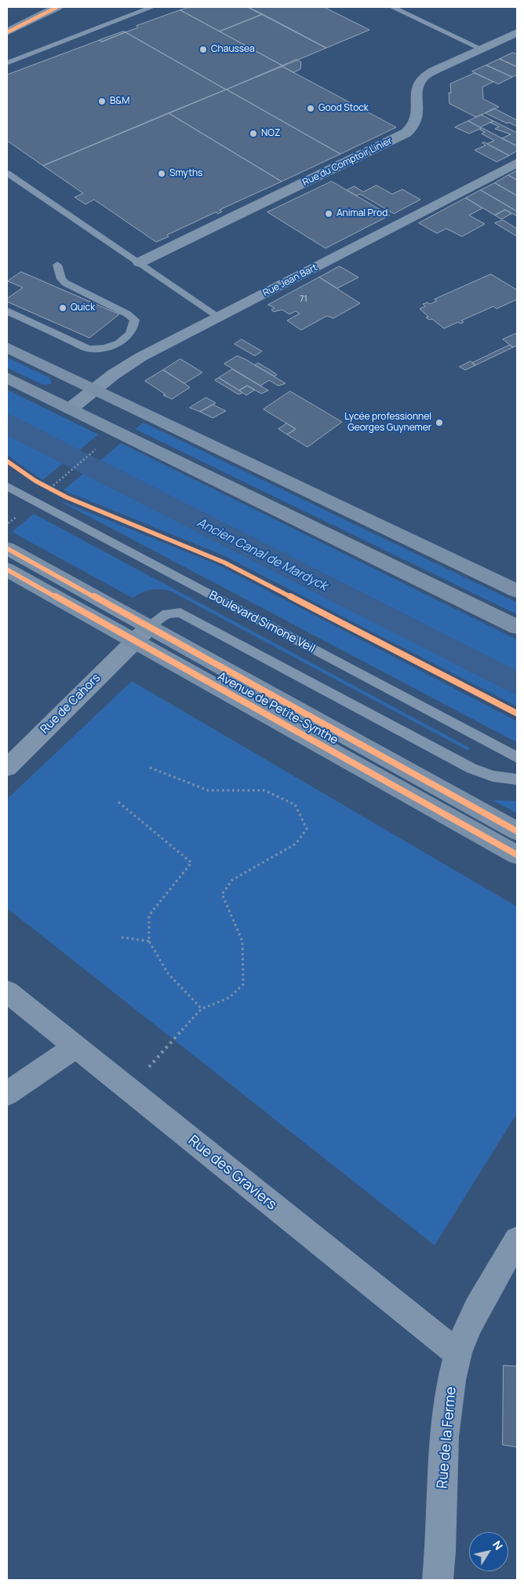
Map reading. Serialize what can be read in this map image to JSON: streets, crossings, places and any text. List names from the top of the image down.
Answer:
{
  "streets": {
    "street": [
      "Rue du Comptoir Linier",
      "Rue Jean Bart",
      "Rue de Cahors",
      "Avenue de Petite-Synthe",
      "Rue des Graviers",
      "Rue de la Ferme"
    ],
    "lane": ["Boulevard Simone Veil"]
  },
  "crossings": [
    ["Rue de Cahors", "Avenue de Petite-Synthe"],
    ["Rue des Graviers", "Rue de la Ferme"]
  ],
  "water": ["Ancien Canal de Mardyck"],
  "places": [
    "Chaussea",
    "B&M",
    "Good Stock",
    "NOZ",
    "Smyths",
    "Animal Prod",
    "Quick",
    "Lycée professionnel Georges Guynemer"
  ],
  "house_numbers": ["71"],
  "north": "top right"
}
